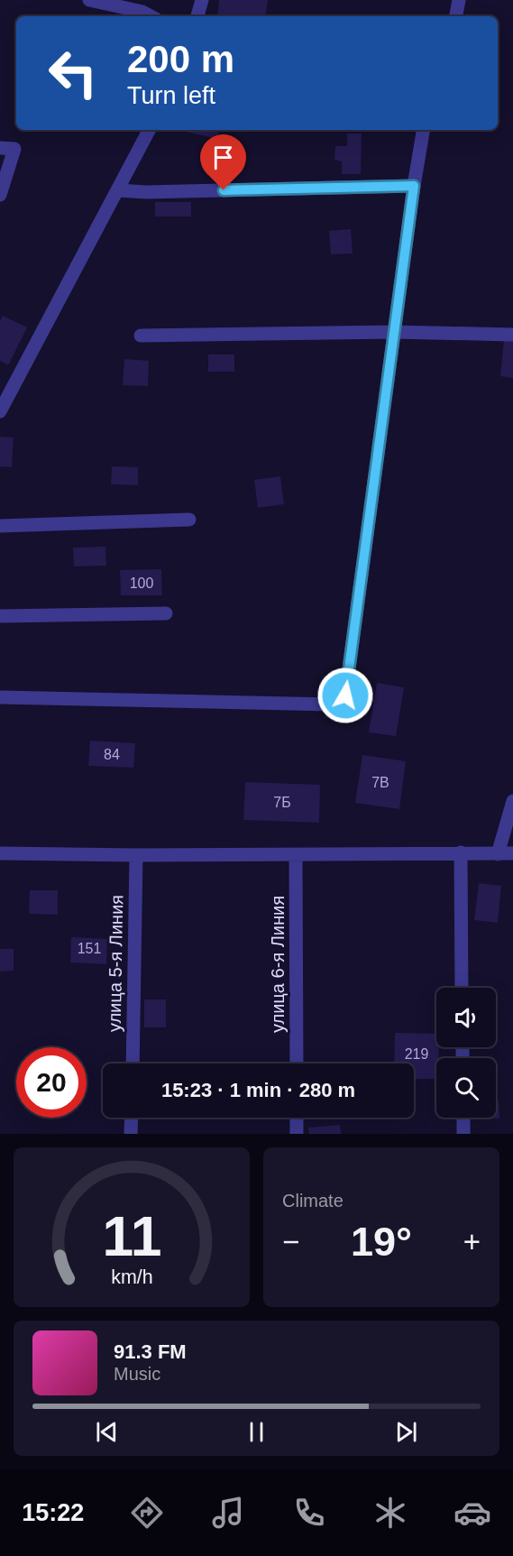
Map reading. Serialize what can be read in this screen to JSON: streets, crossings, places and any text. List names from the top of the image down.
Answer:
{
  "streets": {
    "street": ["улица 5-я Линия", "улица 6-я Линия"]
  },
  "house_numbers": [
    "100",
    "84",
    "7В",
    "7Б",
    "151",
    "219"
  ],
  "page": {
    "turn": ["200 m", "Turn left"],
    "limit": "20",
    "trip": "15:23 · 1 min · 280 m",
    "tile": "Climate",
    "heat": ["−", "19°", "+"],
    "song": ["91.3 FM", "Music"],
    "tabs": "15:22",
    "gauge": ["11", "km/h"]
  }
}
